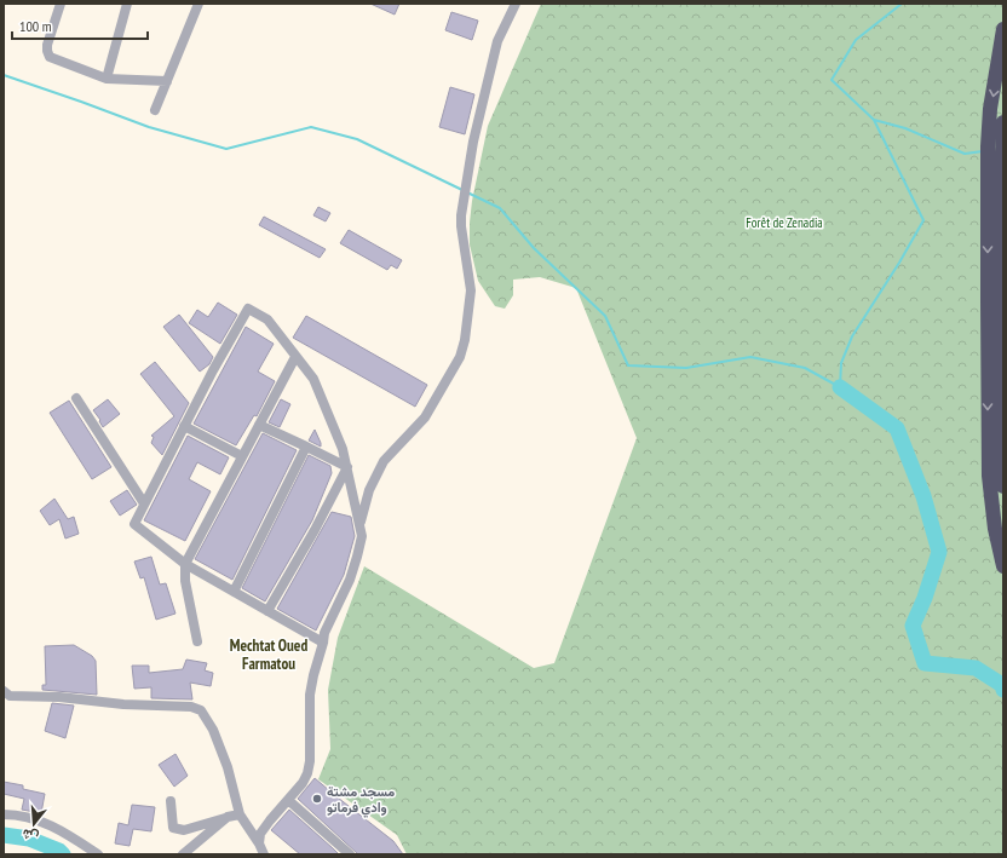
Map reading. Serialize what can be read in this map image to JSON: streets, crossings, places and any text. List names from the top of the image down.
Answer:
{
  "districts": ["Mechtat Oued Farmatou"],
  "parks": ["Forêt de Zenadia"],
  "places": ["مسجد مشتة وادي فرماتو"],
  "scale_bar": "100 m",
  "north": "bottom"
}
